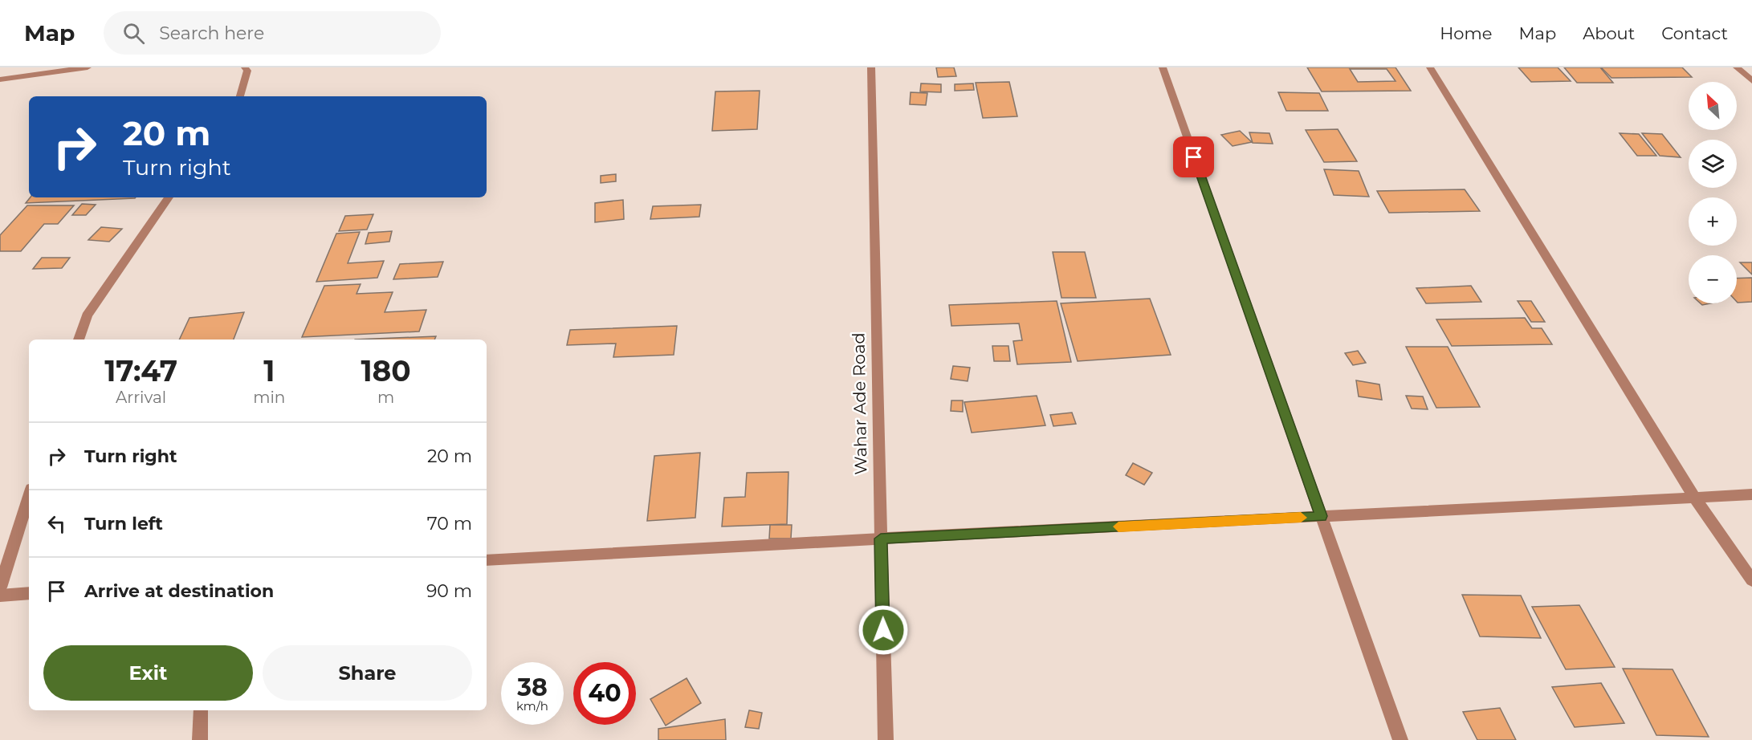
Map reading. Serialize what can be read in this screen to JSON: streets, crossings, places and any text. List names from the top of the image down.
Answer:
{
  "streets": {
    "street": ["Wahar Ade Road"]
  },
  "north": "top left",
  "page": {
    "header": "Map",
    "search": "Search here",
    "nav": [
      "Home",
      "Map",
      "About",
      "Contact"
    ],
    "map_buttons": ["+", "−"],
    "turn": ["20 m", "Turn right"],
    "eta": [
      "17:47",
      "Arrival",
      "1",
      "min",
      "180",
      "m"
    ],
    "list": [
      {
        "name": "Turn right",
        "value": "20 m"
      },
      {
        "name": "Turn left",
        "value": "70 m"
      },
      {
        "name": "Arrive at destination",
        "value": "90 m"
      }
    ],
    "buttons": ["Exit", "Share"],
    "speed": "38 km/h",
    "limit": "40"
  }
}
